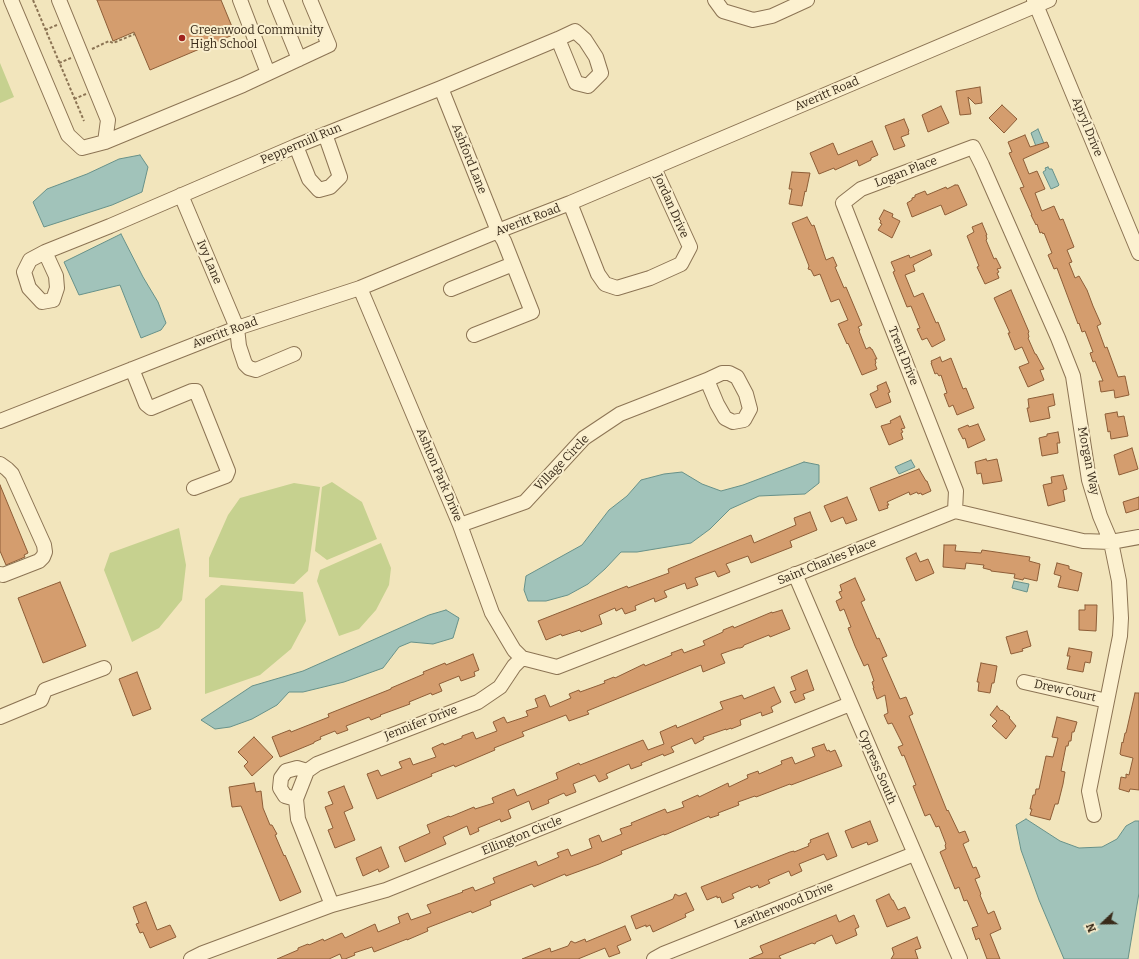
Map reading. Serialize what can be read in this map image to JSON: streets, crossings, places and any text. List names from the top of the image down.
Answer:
{
  "streets": {
    "street": [
      "Averitt Road",
      "Apryl Drive",
      "Peppermill Run",
      "Ashford Lane",
      "Logan Place",
      "Jordan Drive",
      "Ivy Lane",
      "Trent Drive",
      "Morgan Way",
      "Village Circle",
      "Ashton Park Drive",
      "Saint Charles Place",
      "Drew Court",
      "Jennifer Drive",
      "Cypress South",
      "Ellington Circle",
      "Leatherwood Drive"
    ]
  },
  "crossings": [
    ["Averitt Road", "Apryl Drive"],
    ["Averitt Road", "Ashford Lane"],
    ["Averitt Road", "Jordan Drive"],
    ["Averitt Road", "Ivy Lane"],
    ["Averitt Road", "Ashton Park Drive"],
    ["Peppermill Run", "Ashford Lane"],
    ["Peppermill Run", "Ivy Lane"],
    ["Logan Place", "Trent Drive"],
    ["Logan Place", "Morgan Way"],
    ["Trent Drive", "Saint Charles Place"],
    ["Morgan Way", "Drew Court"],
    ["Village Circle", "Ashton Park Drive"],
    ["Ashton Park Drive", "Saint Charles Place"],
    ["Ashton Park Drive", "Jennifer Drive"],
    ["Saint Charles Place", "Jennifer Drive"],
    ["Saint Charles Place", "Cypress South"],
    ["Cypress South", "Ellington Circle"],
    ["Cypress South", "Leatherwood Drive"]
  ],
  "places": ["Greenwood Community High School"],
  "north": "left"
}
